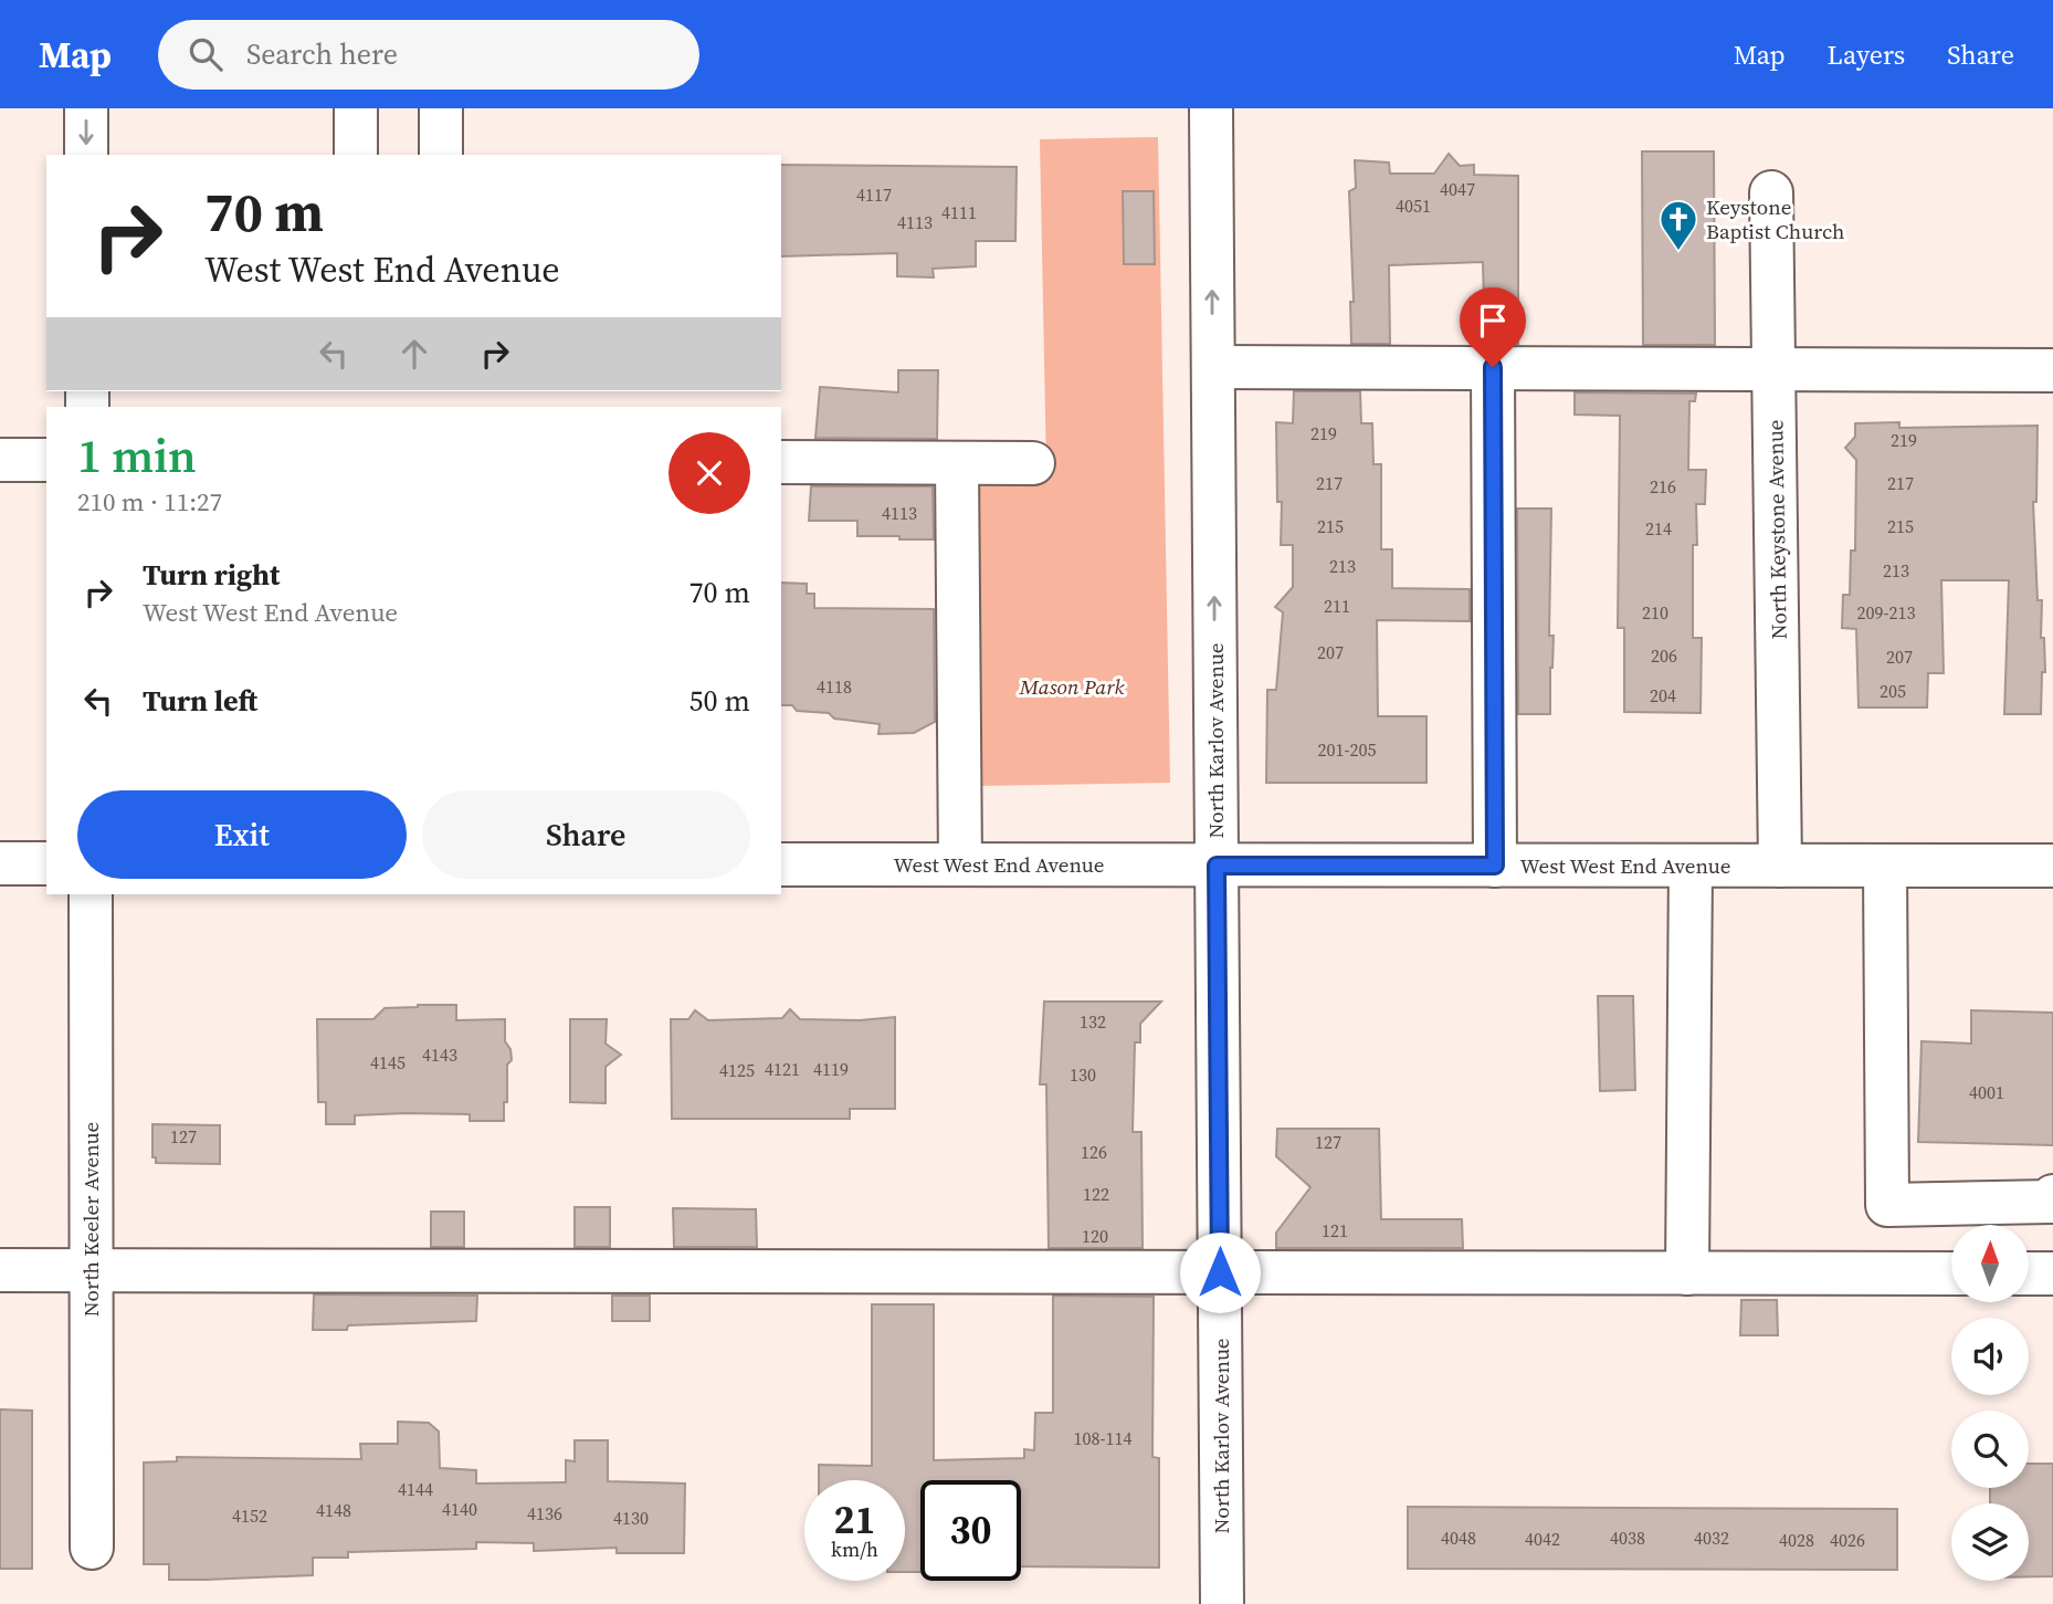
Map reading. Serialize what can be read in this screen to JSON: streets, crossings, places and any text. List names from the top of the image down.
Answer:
{
  "streets": {
    "street": [
      "North Keystone Avenue",
      "North Karlov Avenue",
      "West West End Avenue",
      "North Keeler Avenue"
    ]
  },
  "crossings": [
    ["North Keystone Avenue", "West West End Avenue"],
    ["North Karlov Avenue", "West West End Avenue"]
  ],
  "parks": ["Mason Park"],
  "places": {
    "church": ["Keystone Baptist Church"]
  },
  "house_numbers": [
    "4047",
    "4117",
    "4051",
    "4111",
    "4113",
    "219",
    "219",
    "217",
    "217",
    "216",
    "4113",
    "215",
    "215",
    "214",
    "213",
    "213",
    "211",
    "210",
    "209-213",
    "207",
    "206",
    "207",
    "4118",
    "205",
    "204",
    "201-205",
    "132",
    "4143",
    "4145",
    "4121",
    "4119",
    "4125",
    "130",
    "4001",
    "127",
    "127",
    "126",
    "122",
    "121",
    "120",
    "108-114",
    "4144",
    "4140",
    "4148",
    "4136",
    "4152",
    "4130",
    "4048",
    "4038",
    "4032",
    "4042",
    "4028",
    "4026"
  ],
  "north": "top",
  "page": {
    "header": "Map",
    "search": "Search here",
    "nav": ["Map", "Layers", "Share"],
    "turn": ["70 m", "West West End Avenue"],
    "heading": ["1 min", "210 m · 11:27"],
    "list": [
      {
        "name": "Turn right",
        "note": "West West End Avenue",
        "value": "70 m"
      },
      {
        "name": "Turn left",
        "value": "50 m"
      }
    ],
    "buttons": ["Exit", "Share"],
    "speed": "21 km/h",
    "limit": "30"
  }
}
